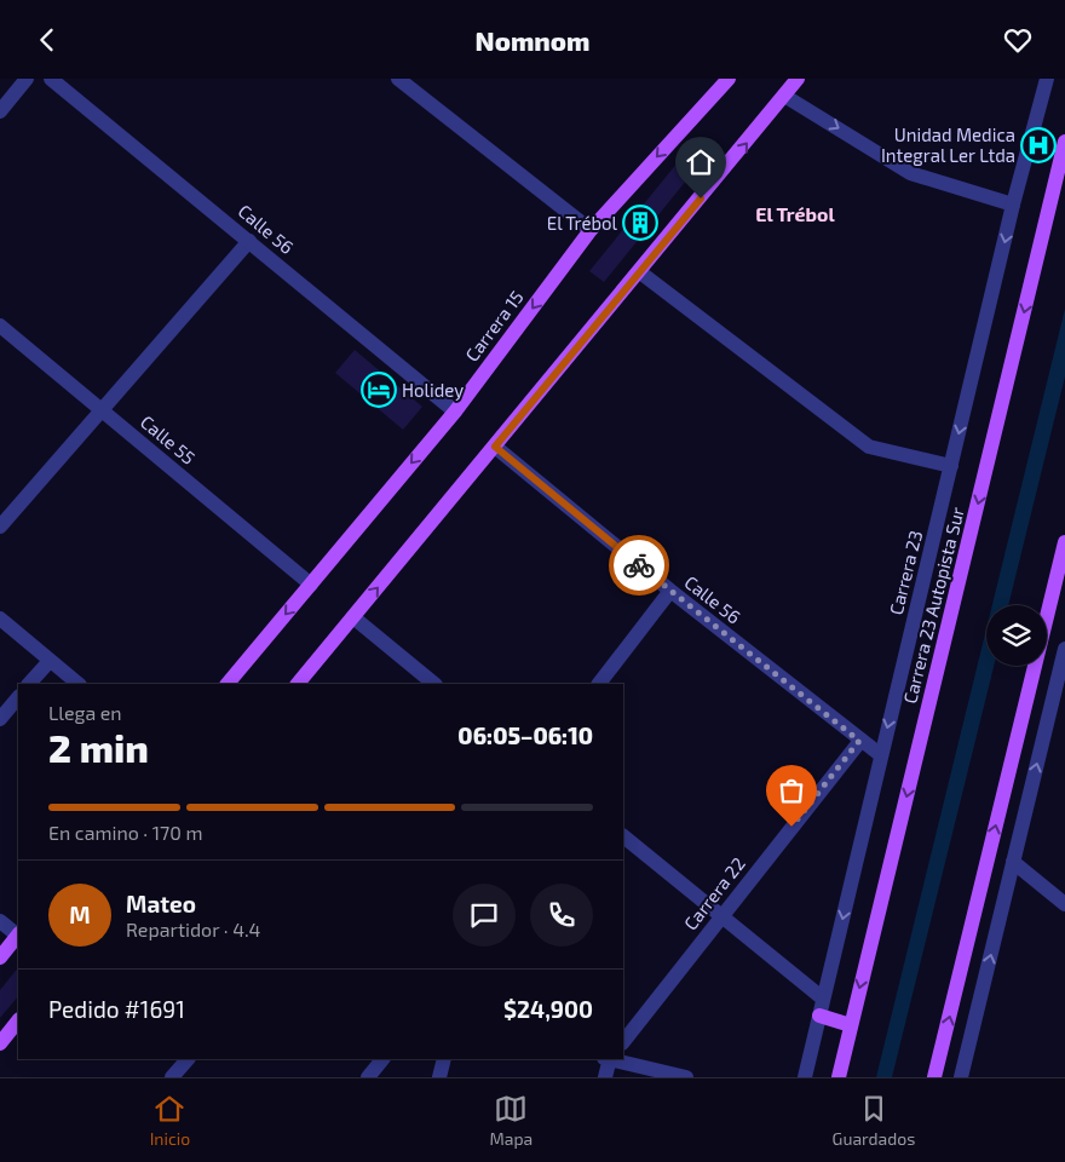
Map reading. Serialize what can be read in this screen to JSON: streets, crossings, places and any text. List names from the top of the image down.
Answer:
{
  "streets": {
    "main road": ["Carrera 15", "Carrera 23 Autopista Sur"],
    "street": [
      "Calle 56",
      "Calle 55",
      "Carrera 23",
      "Carrera 22"
    ]
  },
  "crossings": [
    ["Calle 56", "Carrera 15"],
    ["Calle 56", "Carrera 23"],
    ["Calle 56", "Carrera 22"],
    ["Carrera 15", "Calle 55"]
  ],
  "one_way": ["Carrera 23"],
  "districts": ["El Trébol"],
  "places": {
    "hospital": ["Unidad Medica Integral Ler Ltda"],
    "building": ["El Trébol"],
    "hotel": ["Holidey"]
  },
  "page": {
    "header": "Nomnom",
    "heading": ["2 min", "Llega en", "06:05–06:10"],
    "panel": [
      "Mateo",
      "Repartidor · 4.4",
      "Pedido #1691",
      "$24,900"
    ],
    "bar": "En camino · 170 m",
    "round": "M",
    "tabs": ["Inicio", "Mapa", "Guardados"]
  }
}
